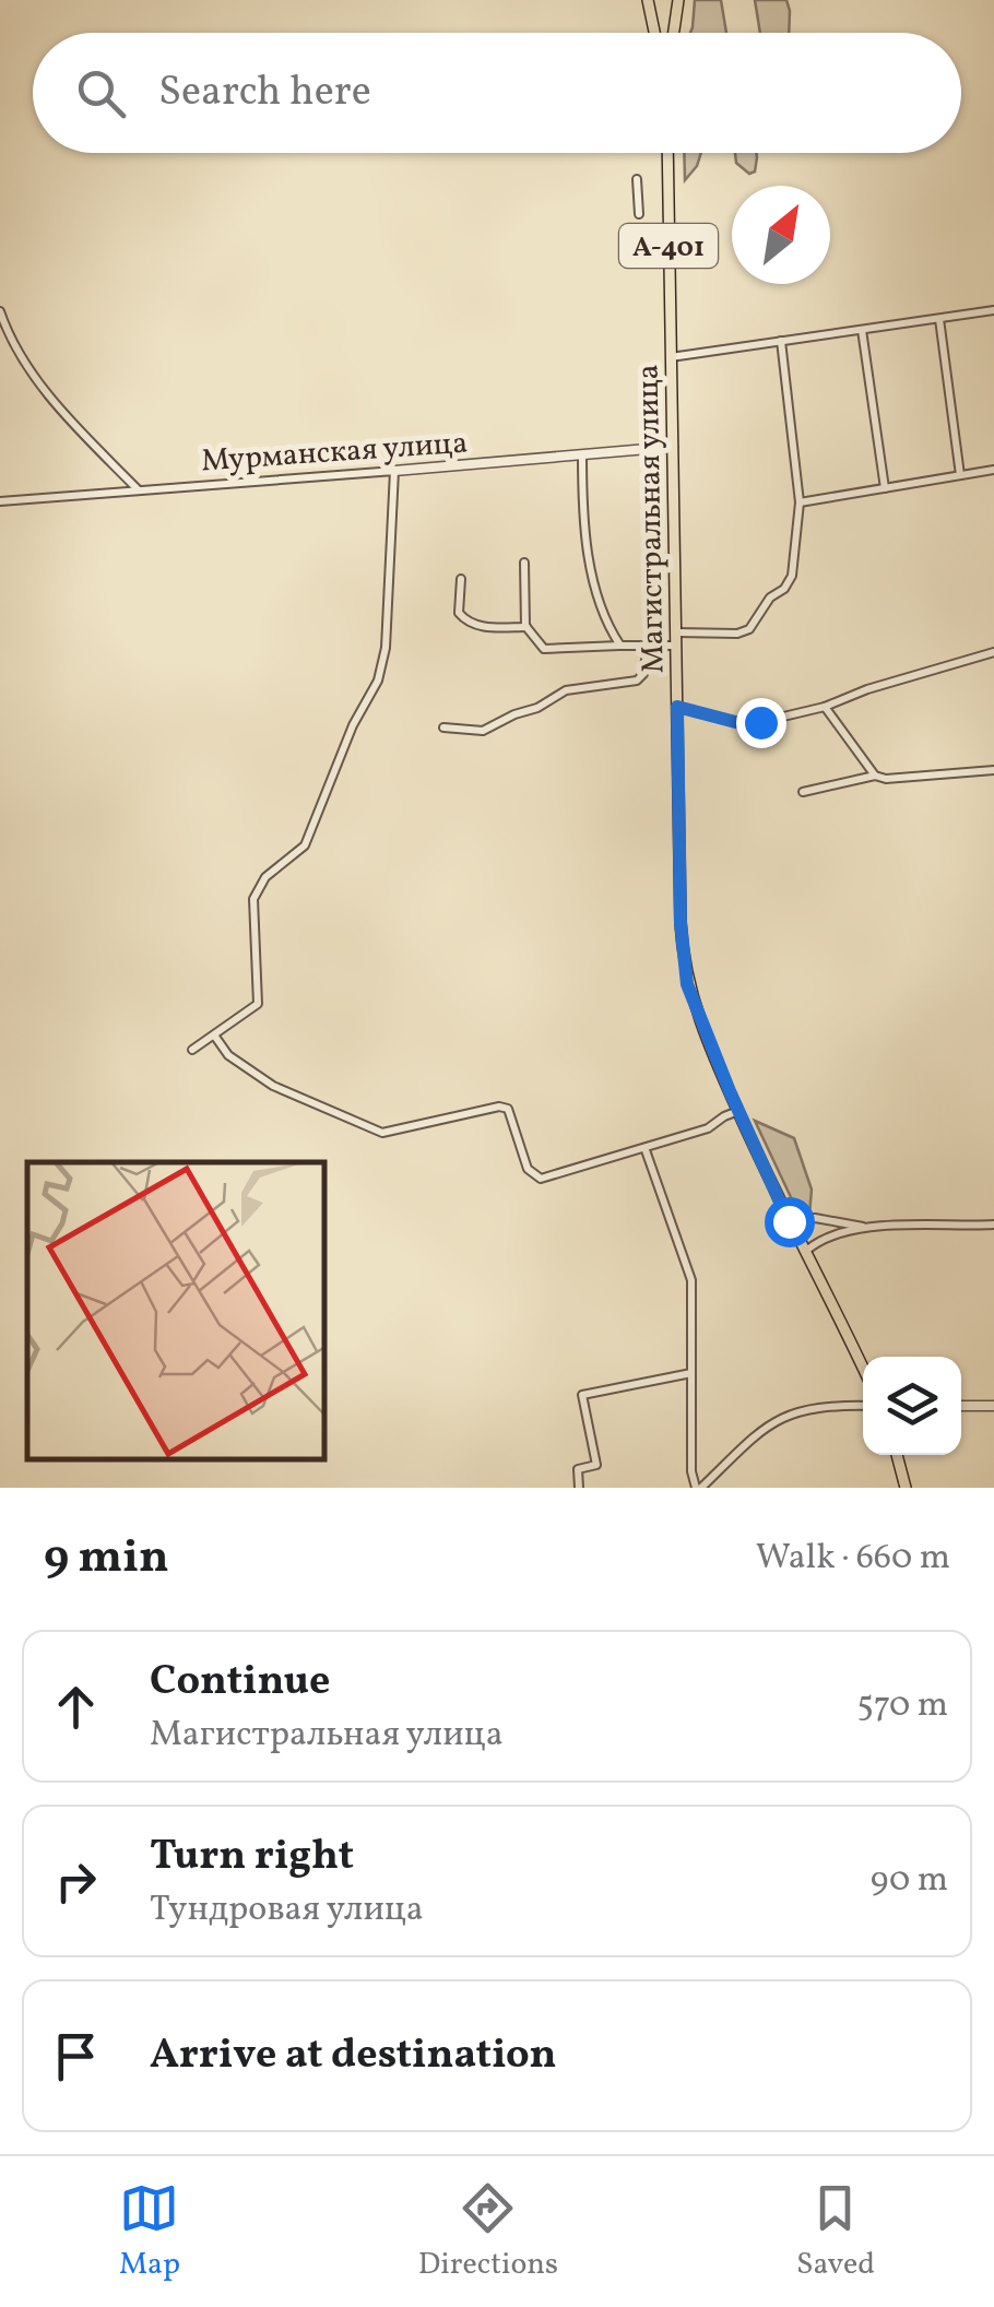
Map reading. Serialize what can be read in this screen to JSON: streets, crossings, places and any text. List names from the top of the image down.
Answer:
{
  "streets": {
    "main road": ["А-401", "Магистральная улица"],
    "street": ["Мурманская улица"]
  },
  "crossings": [
    ["Мурманская улица", "Магистральная улица"]
  ],
  "north": "top right",
  "page": {
    "search": "Search here",
    "heading": ["9 min", "Walk · 660 m"],
    "list": [
      ["Continue", "Магистральная улица", "570 m"],
      ["Turn right", "Тундровая улица", "90 m"],
      "Arrive at destination"
    ],
    "nav": ["Map", "Directions", "Saved"]
  }
}
